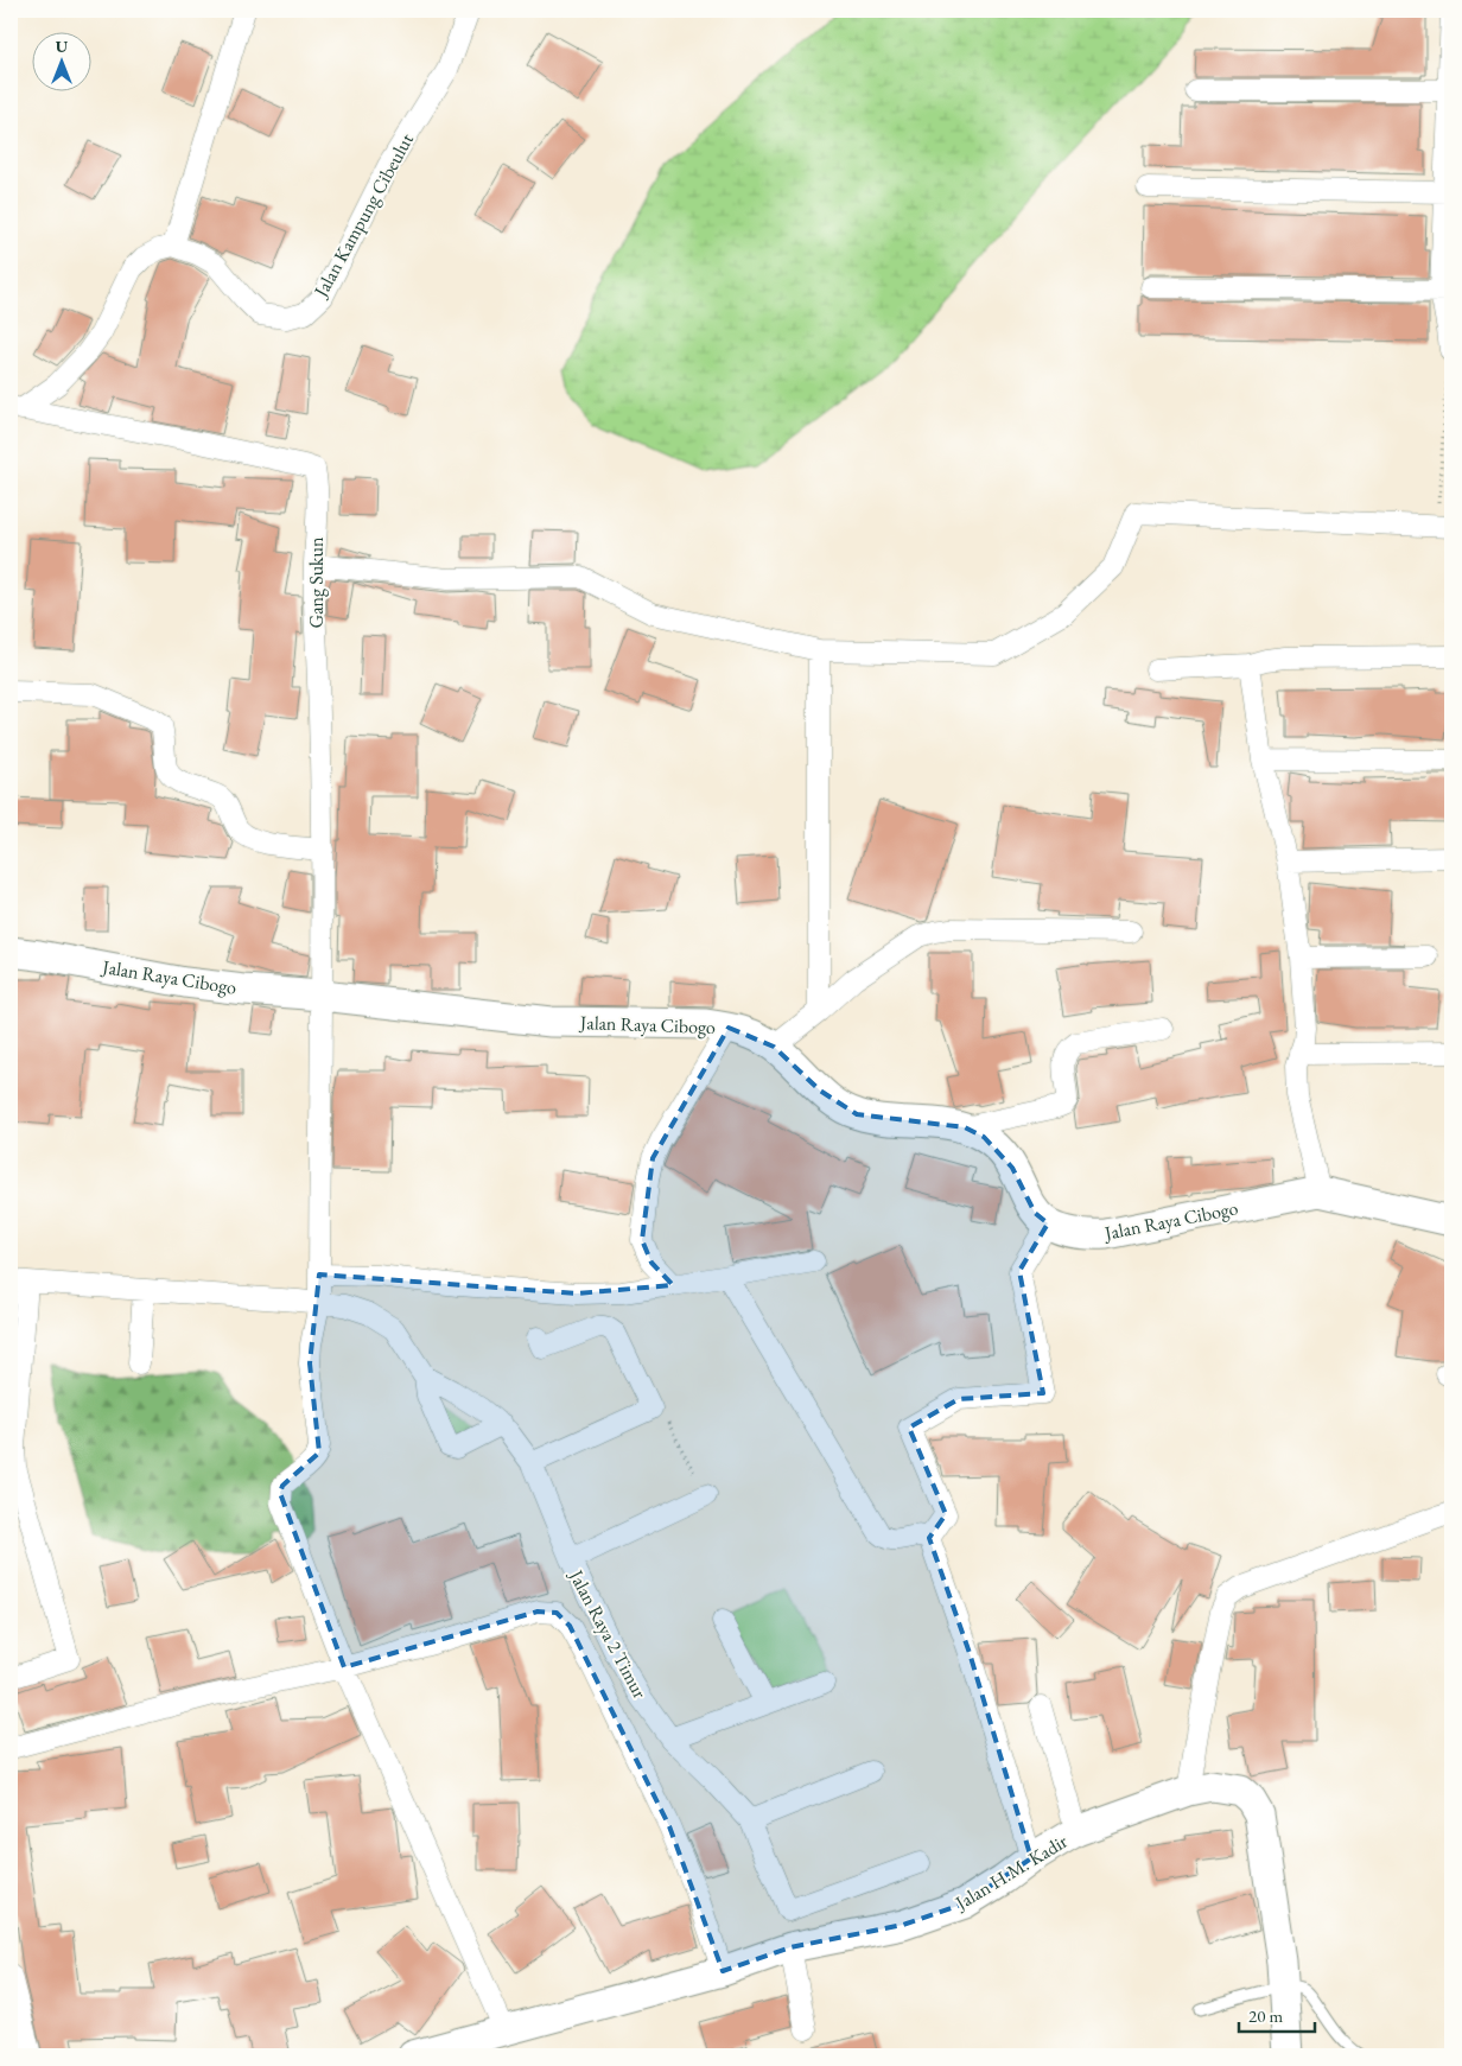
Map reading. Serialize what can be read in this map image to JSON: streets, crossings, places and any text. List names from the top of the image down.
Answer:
{
  "streets": {
    "street": [
      "Jalan Kampung Cibeulut",
      "Gang Sukun",
      "Jalan Raya Cibogo",
      "Jalan Raya 2 Timur",
      "Jalan H.M. Kadir"
    ]
  },
  "crossings": [
    ["Gang Sukun", "Jalan Raya Cibogo"]
  ],
  "scale_bar": "20 m",
  "north": "top"
}
